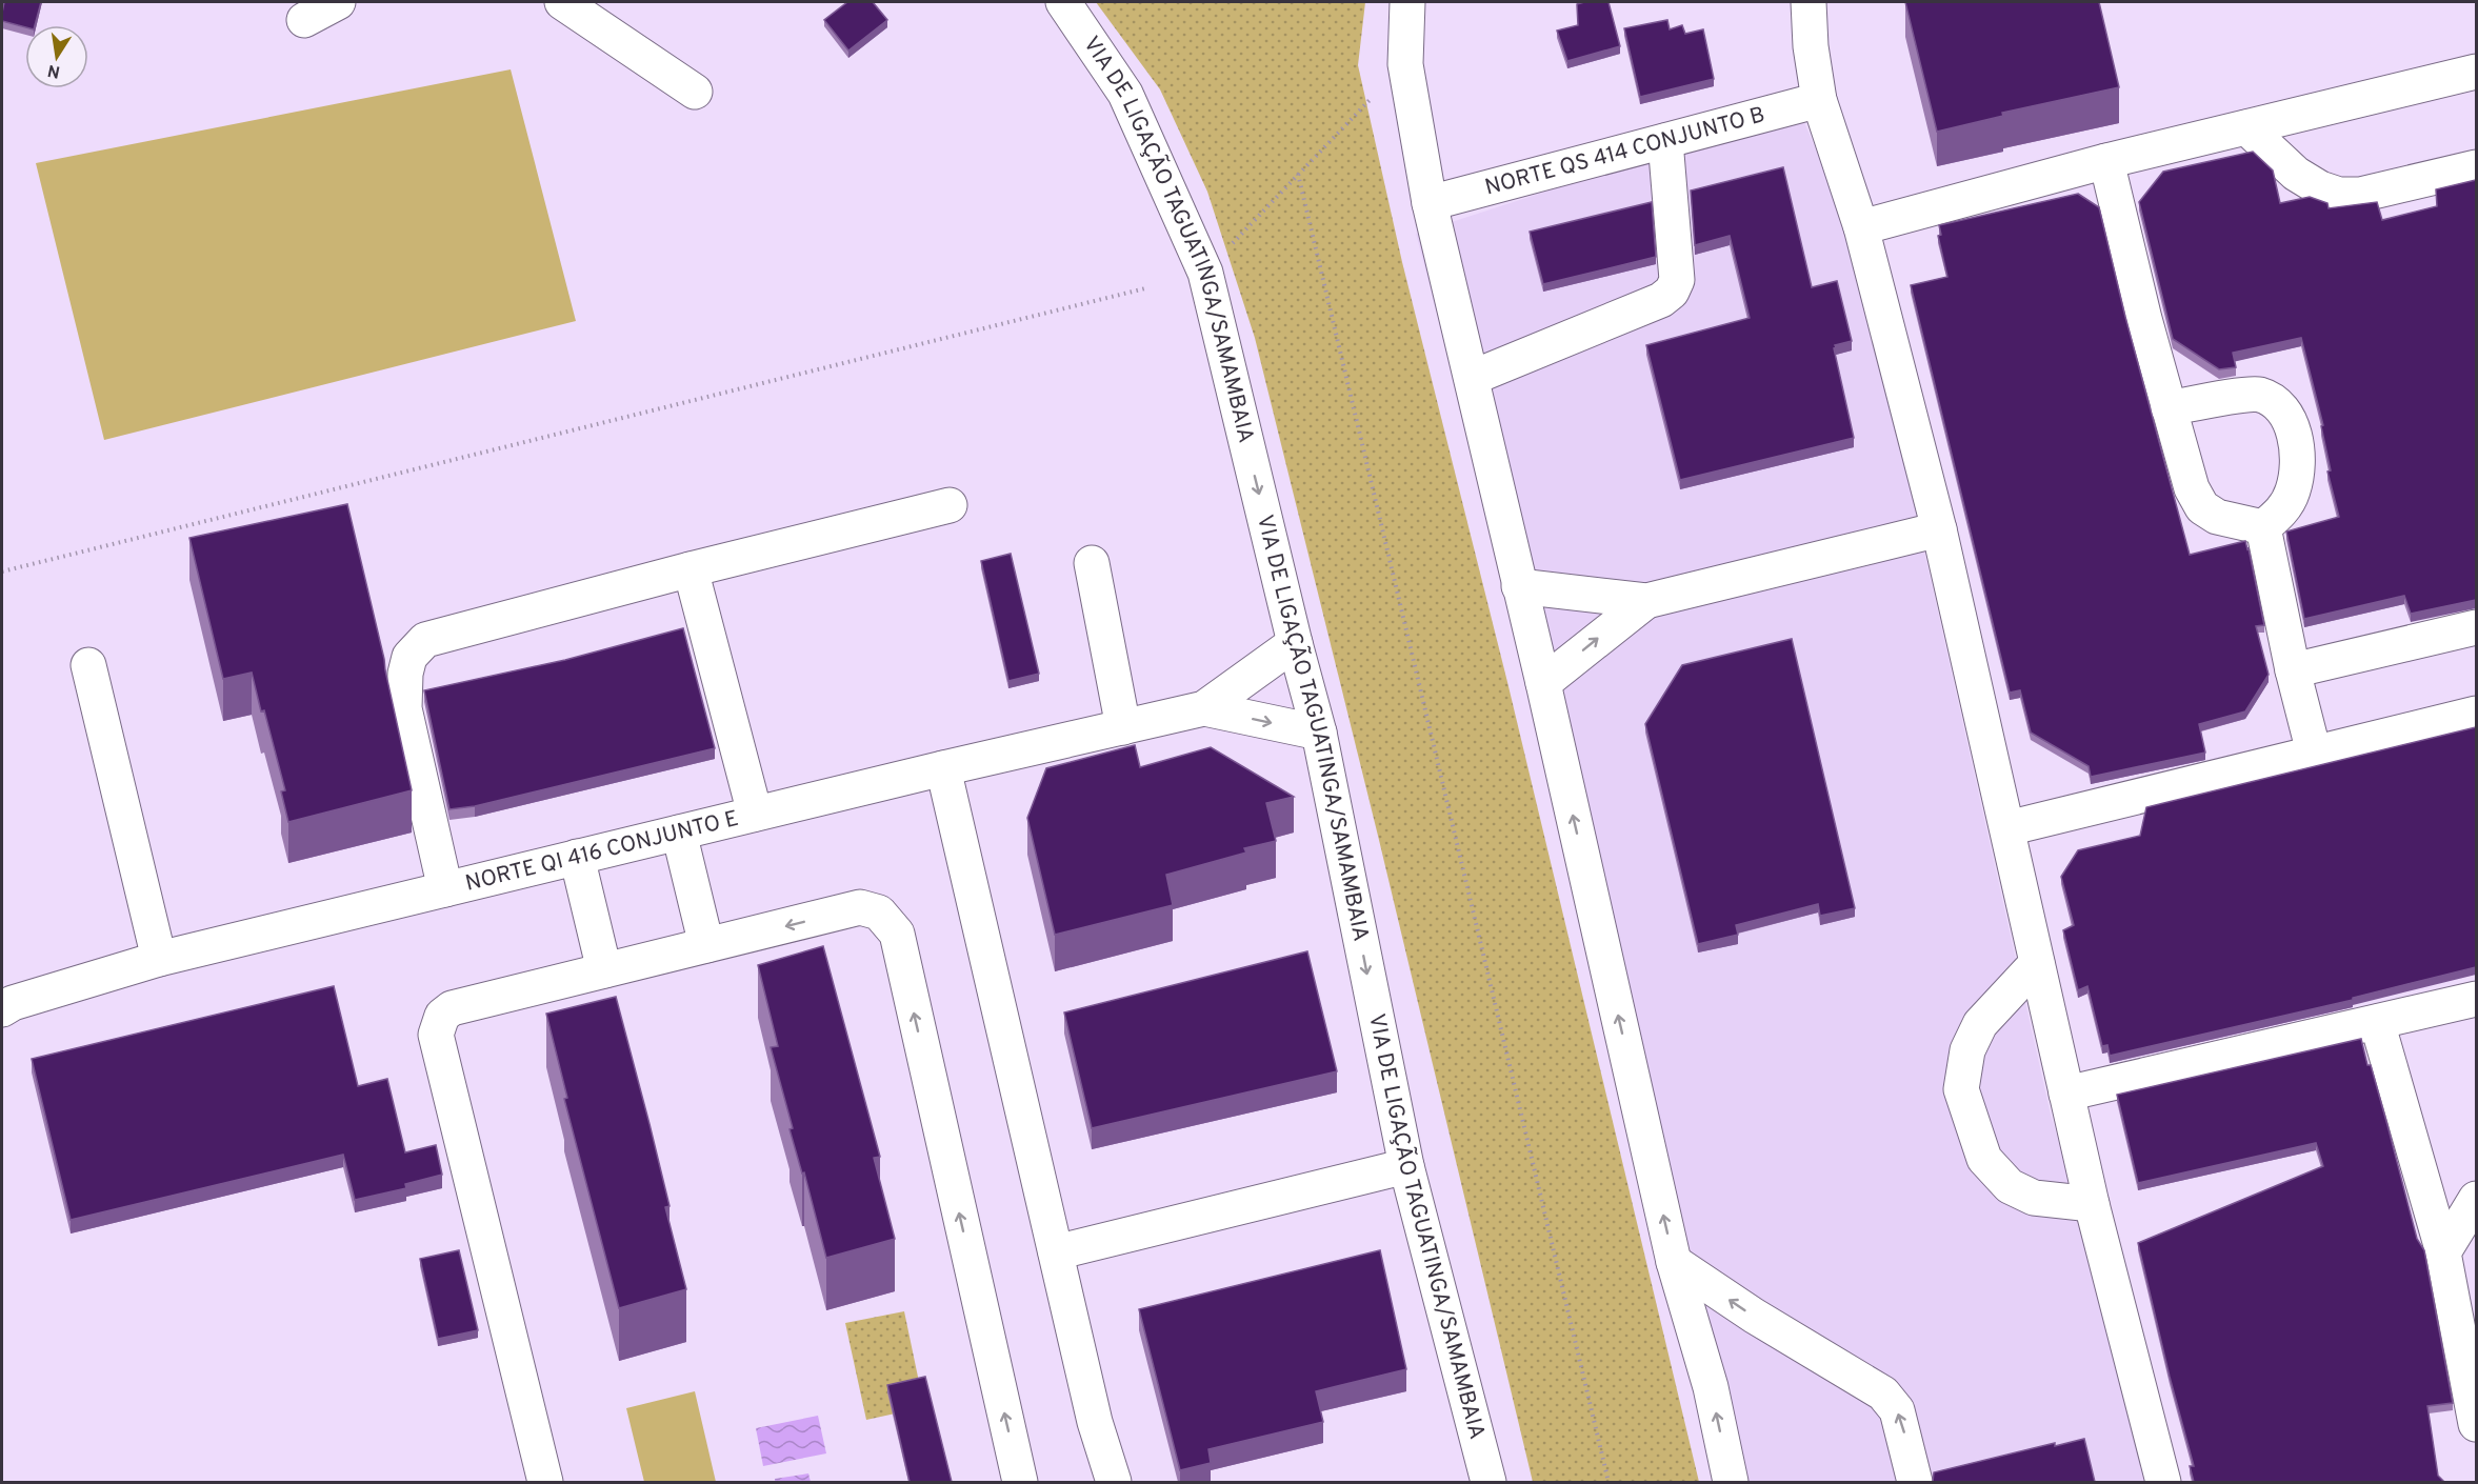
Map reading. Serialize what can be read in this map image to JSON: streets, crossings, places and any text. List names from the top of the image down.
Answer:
{
  "streets": {
    "street": ["NORTE QS 414 CONJUNTO B", "VIA DE LIGAÇÃO TAGUATINGA/SAMAMBAIA", "NORTE QI 416 CONJUNTO E"]
  },
  "crossings": [
    ["VIA DE LIGAÇÃO TAGUATINGA/SAMAMBAIA", "NORTE QI 416 CONJUNTO E"]
  ],
  "north": "bottom"
}
